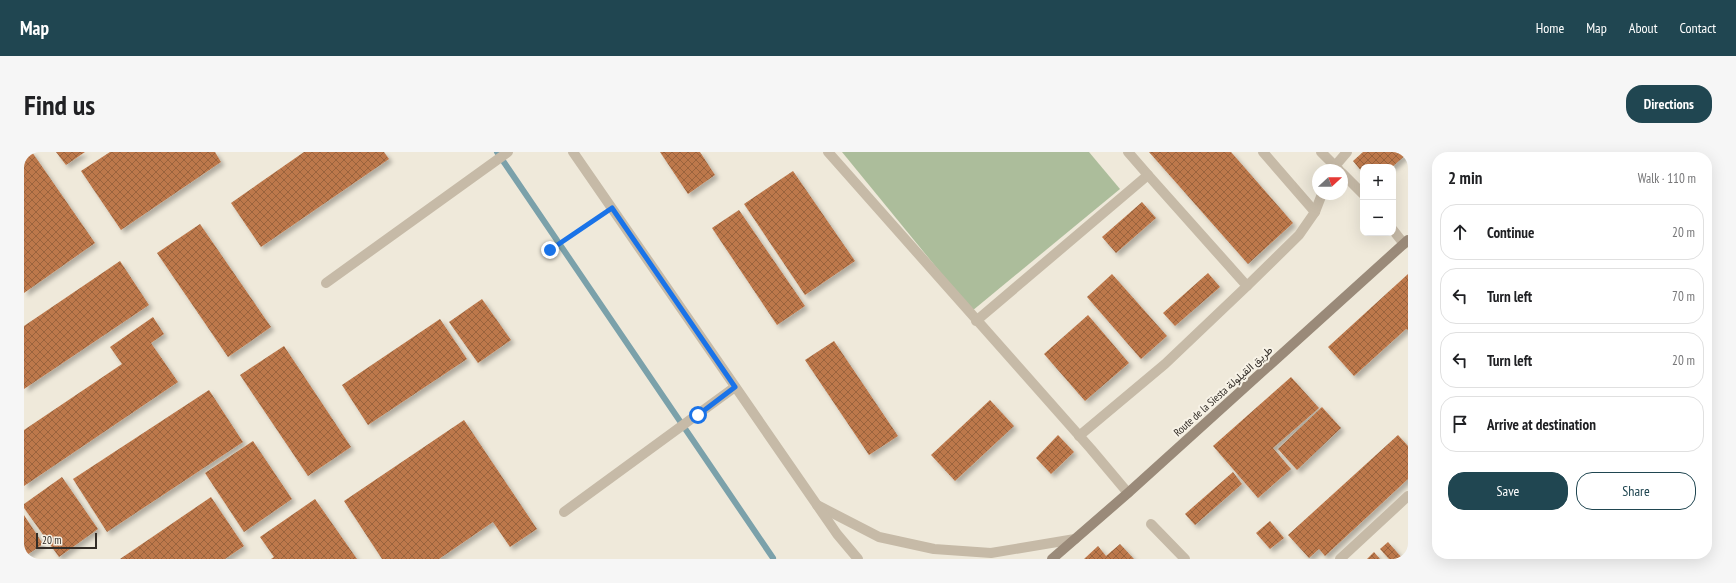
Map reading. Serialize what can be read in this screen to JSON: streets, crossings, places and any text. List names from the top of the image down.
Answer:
{
  "streets": {
    "main road": ["Route de la Siesta طريق القيلولة"]
  },
  "scale_bar": "20 m",
  "north": "right",
  "page": {
    "header": "Map",
    "nav": [
      "Home",
      "Map",
      "About",
      "Contact"
    ],
    "buttons": [
      "Directions",
      ["Save", "Share"]
    ],
    "title": "Find us",
    "heading": ["2 min", "Walk · 110 m"],
    "map_buttons": ["+", "−"],
    "list": [
      ["Continue", "20 m"],
      ["Turn left", "70 m"],
      ["Turn left", "20 m"],
      "Arrive at destination"
    ],
    "scale": "20 m"
  }
}
